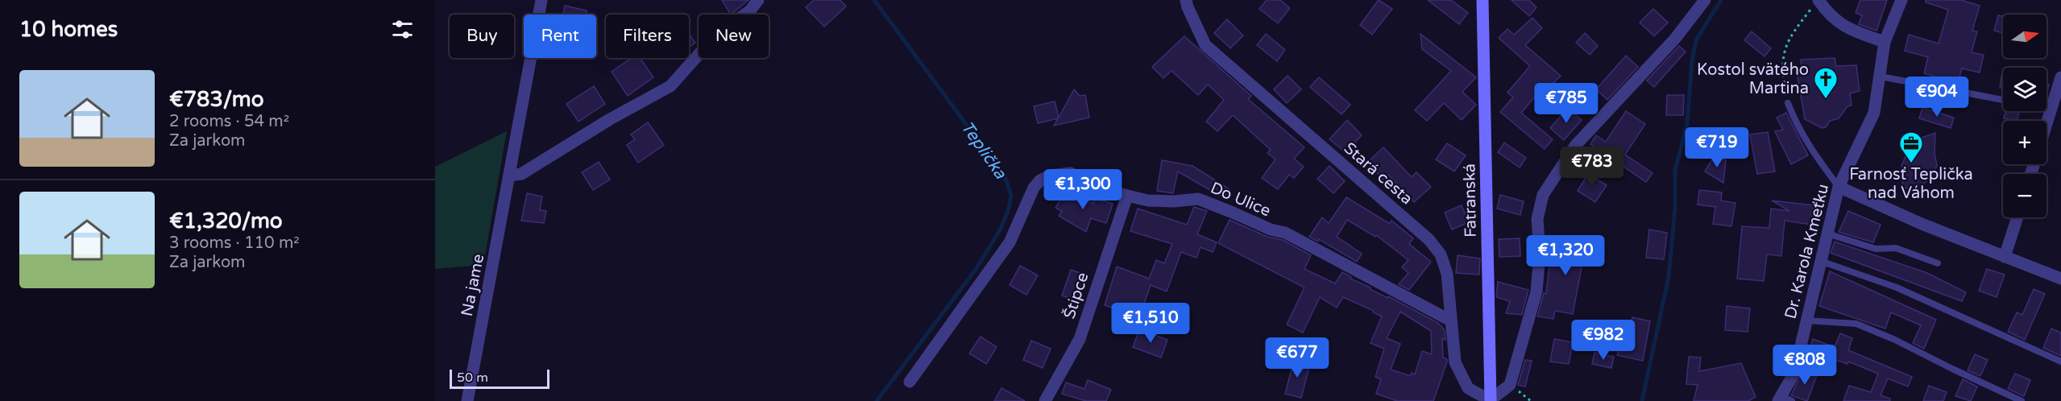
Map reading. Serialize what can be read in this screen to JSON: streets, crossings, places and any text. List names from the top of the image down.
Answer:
{
  "streets": {
    "main road": ["Fatranská"],
    "street": [
      "Stará cesta",
      "Do Ulice",
      "Dr. Karola Kmeťku",
      "Na jame",
      "Štipce"
    ]
  },
  "crossings": [
    ["Stará cesta", "Do Ulice"],
    ["Stará cesta", "Fatranská"],
    ["Do Ulice", "Štipce"]
  ],
  "water": ["Teplička"],
  "places": {
    "church": ["Kostol svätého Martina"],
    "office": ["Farnosť Teplička nad Váhom"]
  },
  "scale_bar": "50 m",
  "north": "right",
  "page": {
    "heading": "10 homes",
    "map_buttons": ["+", "−"],
    "chip": [
      "Buy",
      "Rent",
      "Filters",
      "New"
    ],
    "list": [
      {
        "name": "€783/mo",
        "note": "2 rooms · 54 m² · Za jarkom"
      },
      {
        "name": "€1,320/mo",
        "note": "3 rooms · 110 m² · Za jarkom"
      }
    ],
    "price": [
      "€904",
      "€785",
      "€719",
      "€783",
      "€1,300",
      "€1,320",
      "€1,510",
      "€982",
      "€677",
      "€808"
    ],
    "scale": "50 m"
  }
}
